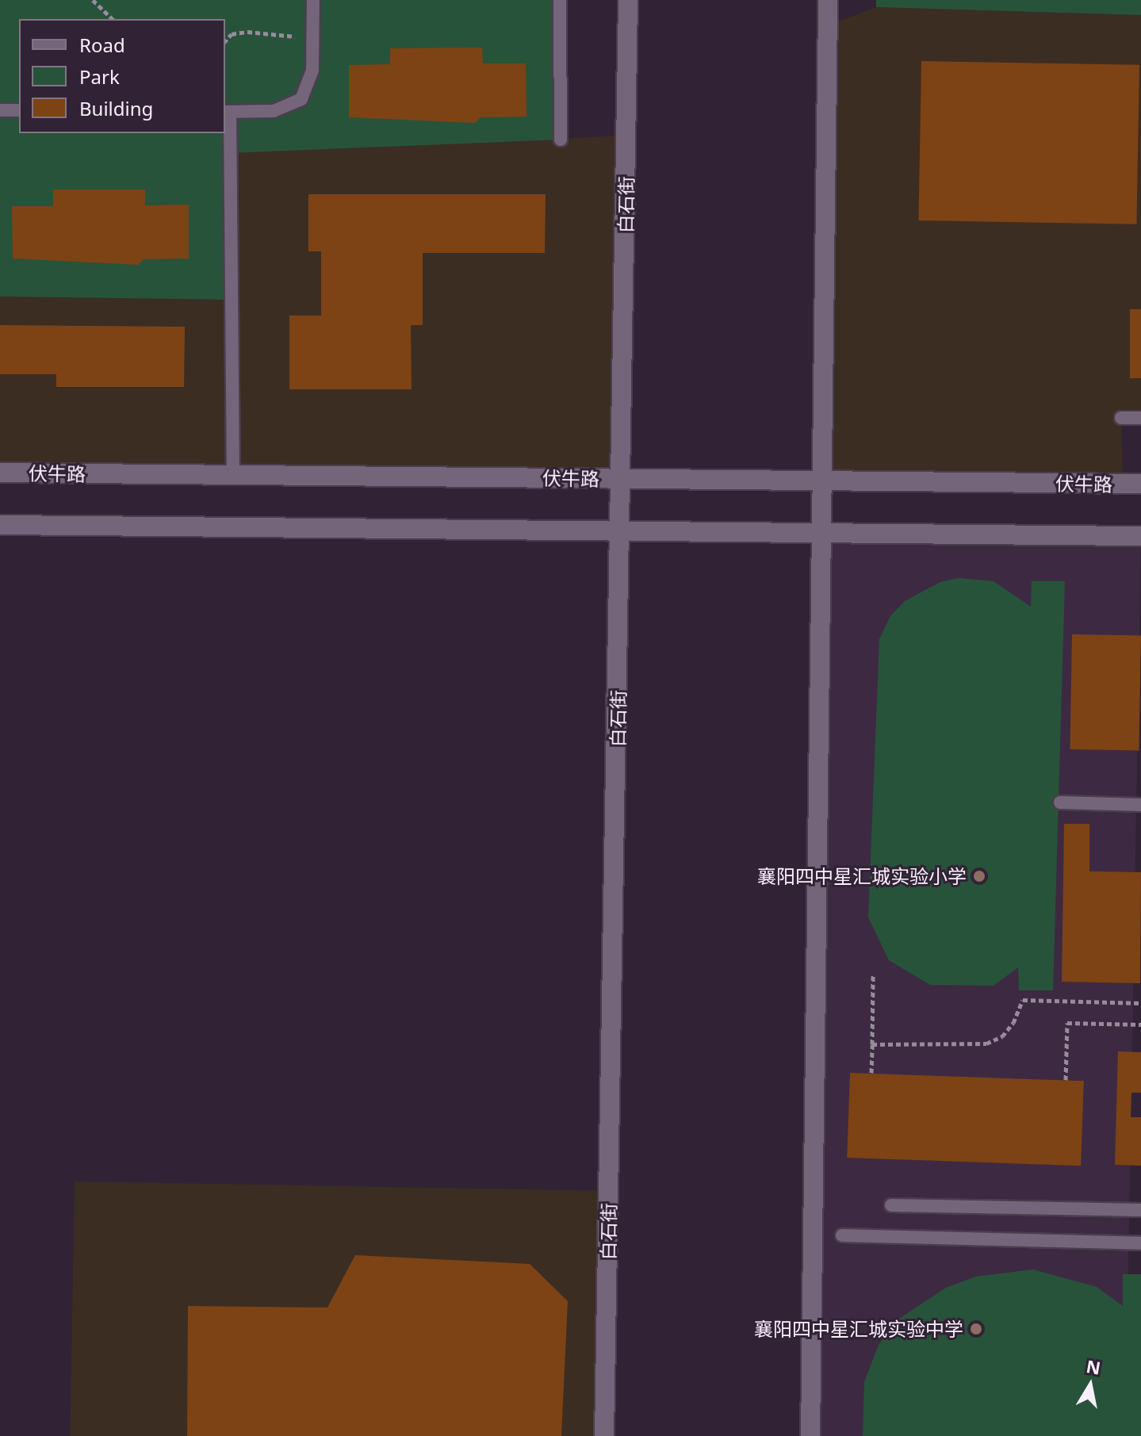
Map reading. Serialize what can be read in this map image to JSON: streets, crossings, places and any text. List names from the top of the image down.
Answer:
{
  "streets": {
    "street": ["白石街", "伏牛路"]
  },
  "crossings": [
    ["白石街", "伏牛路"]
  ],
  "places": ["襄阳四中星汇城实验小学", "襄阳四中星汇城实验中学"],
  "legend": ["Road", "Park", "Building"],
  "north": "top"
}
